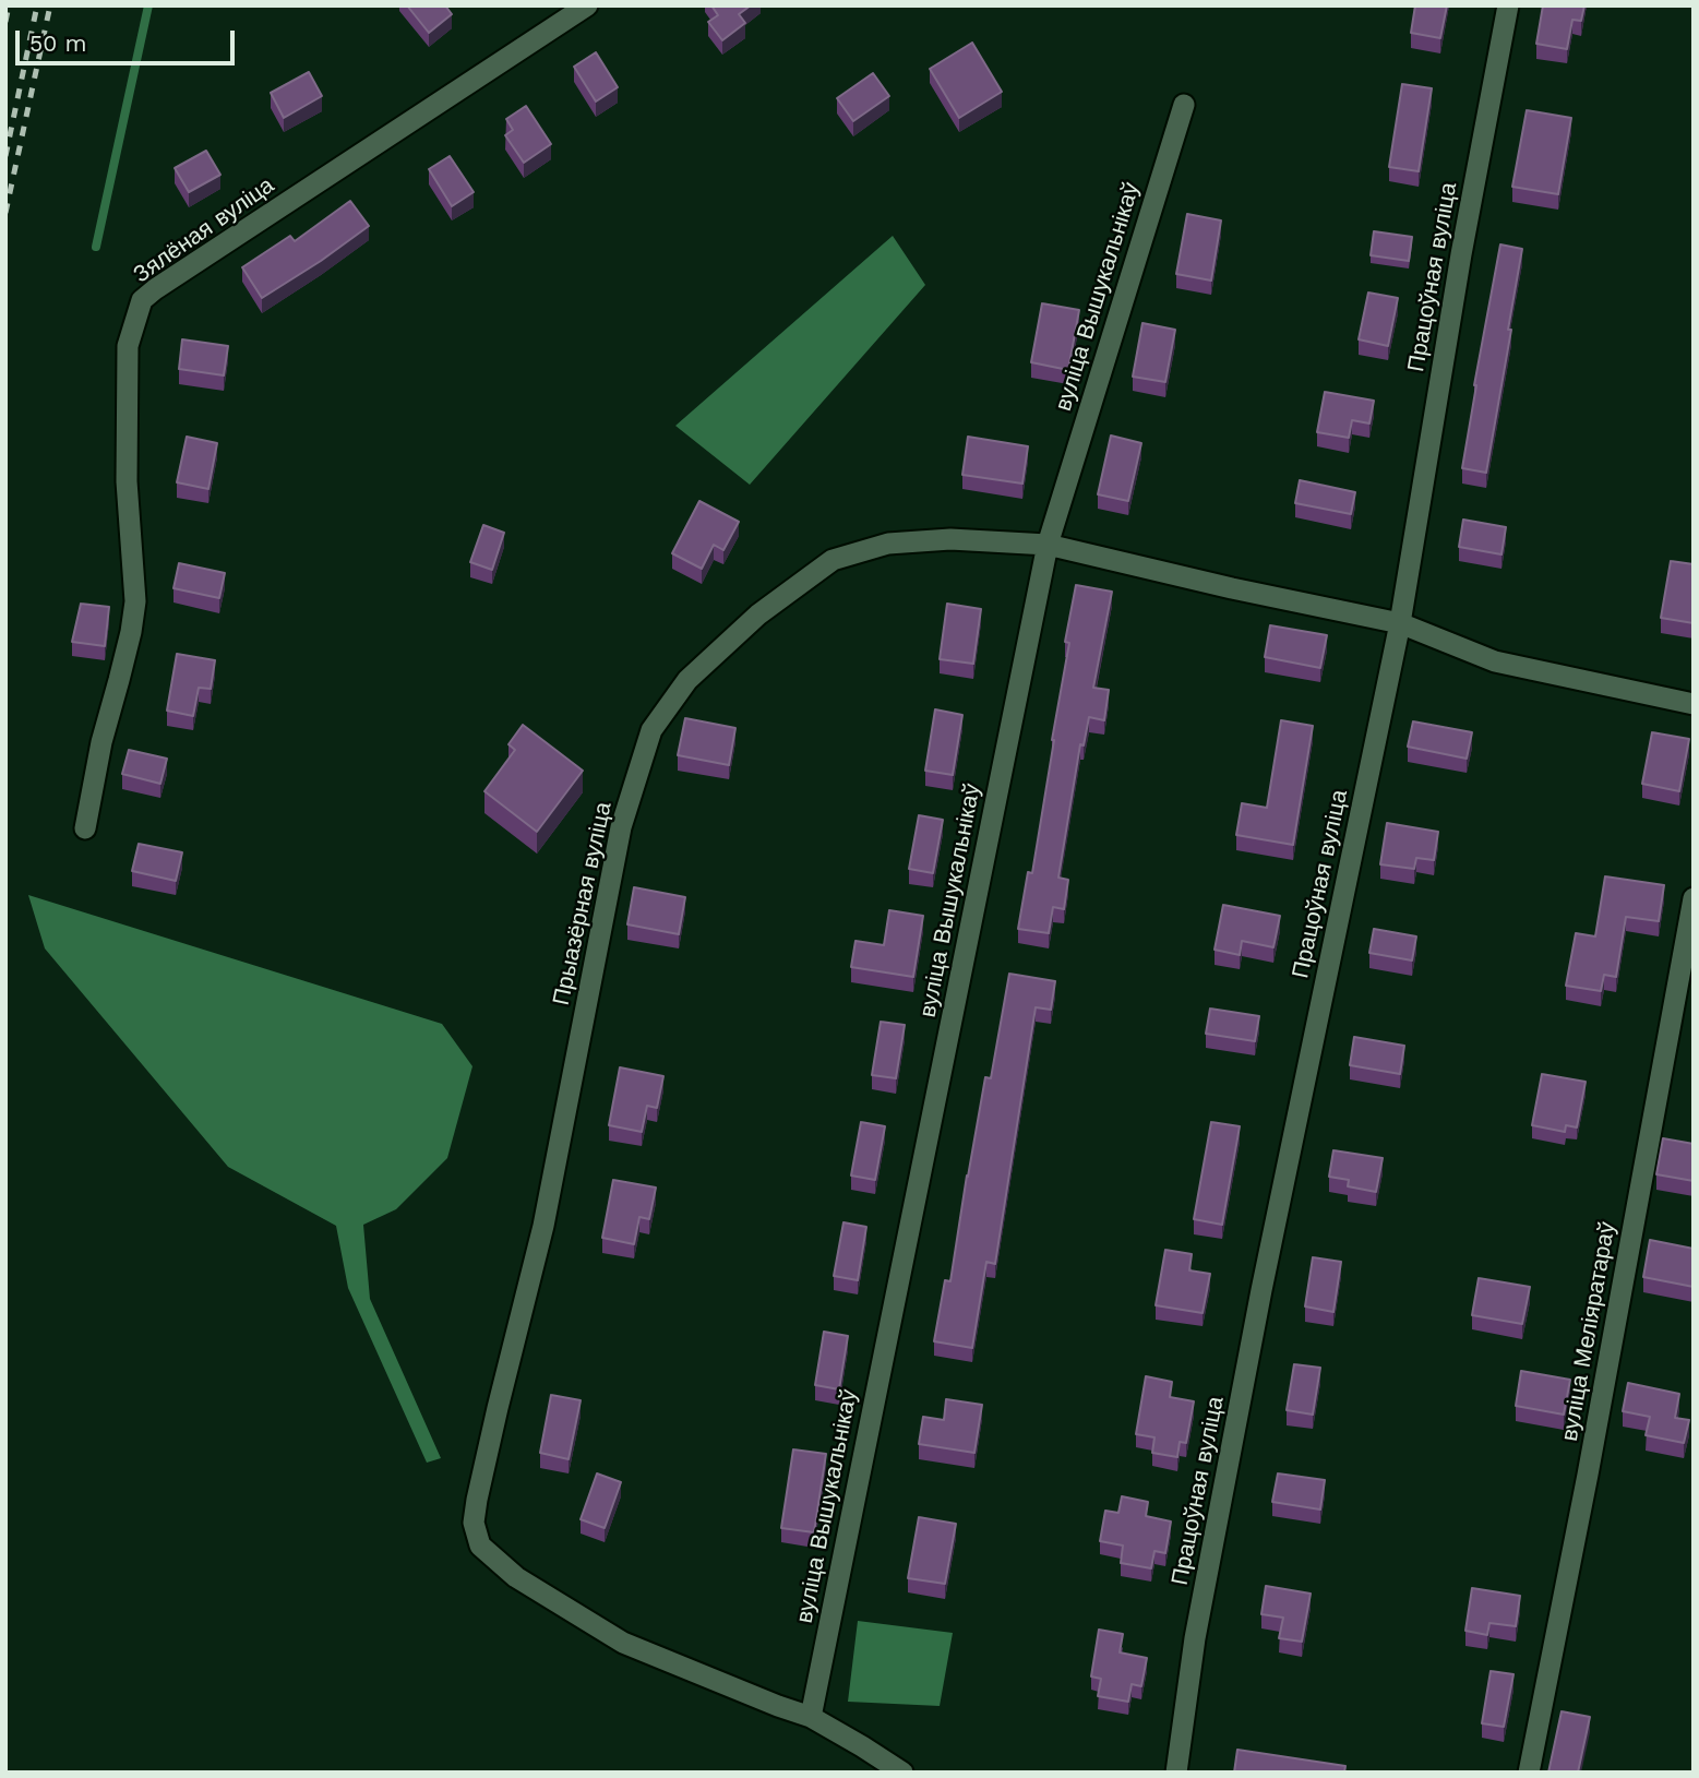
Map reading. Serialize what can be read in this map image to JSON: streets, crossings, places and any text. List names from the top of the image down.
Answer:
{
  "streets": {
    "street": [
      "Зялёная вуліца",
      "Працоўная вуліца",
      "вуліца Вышукальнікаў",
      "Прыазёрная вуліца",
      "вуліца Меліяратараў"
    ]
  },
  "crossings": [
    ["Працоўная вуліца", "Прыазёрная вуліца"],
    ["вуліца Вышукальнікаў", "Прыазёрная вуліца"]
  ],
  "scale_bar": "50 m"
}
